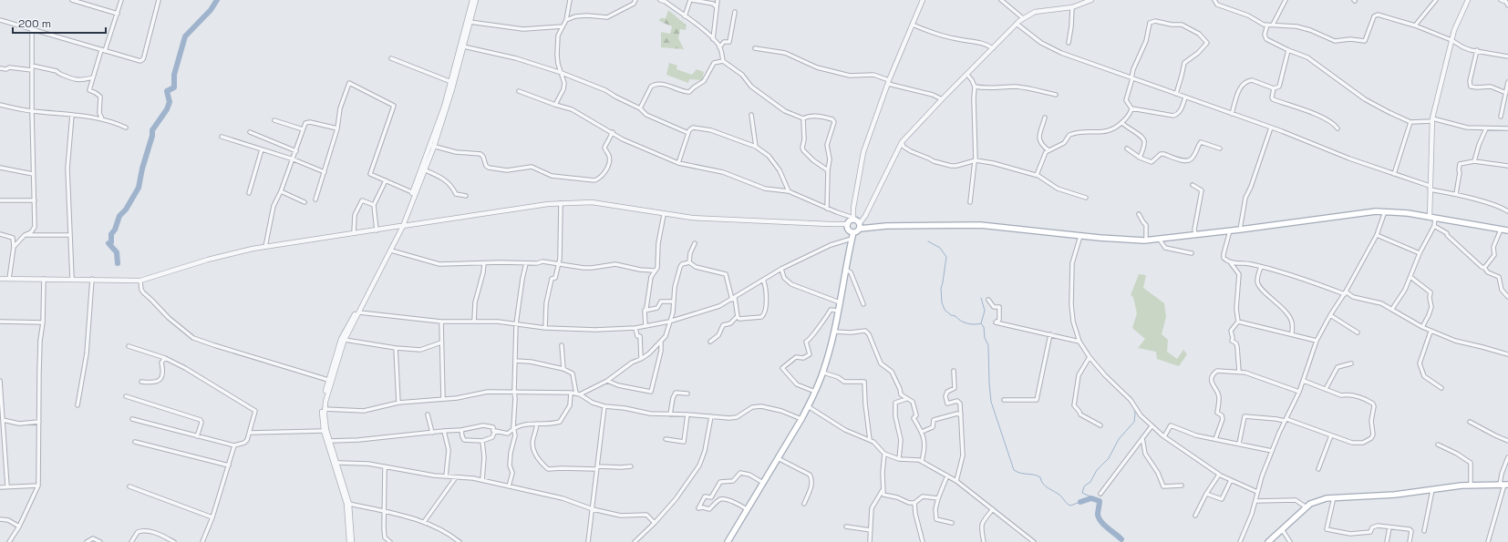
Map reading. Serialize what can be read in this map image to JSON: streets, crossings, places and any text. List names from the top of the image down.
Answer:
{
  "scale_bar": "200 m"
}
